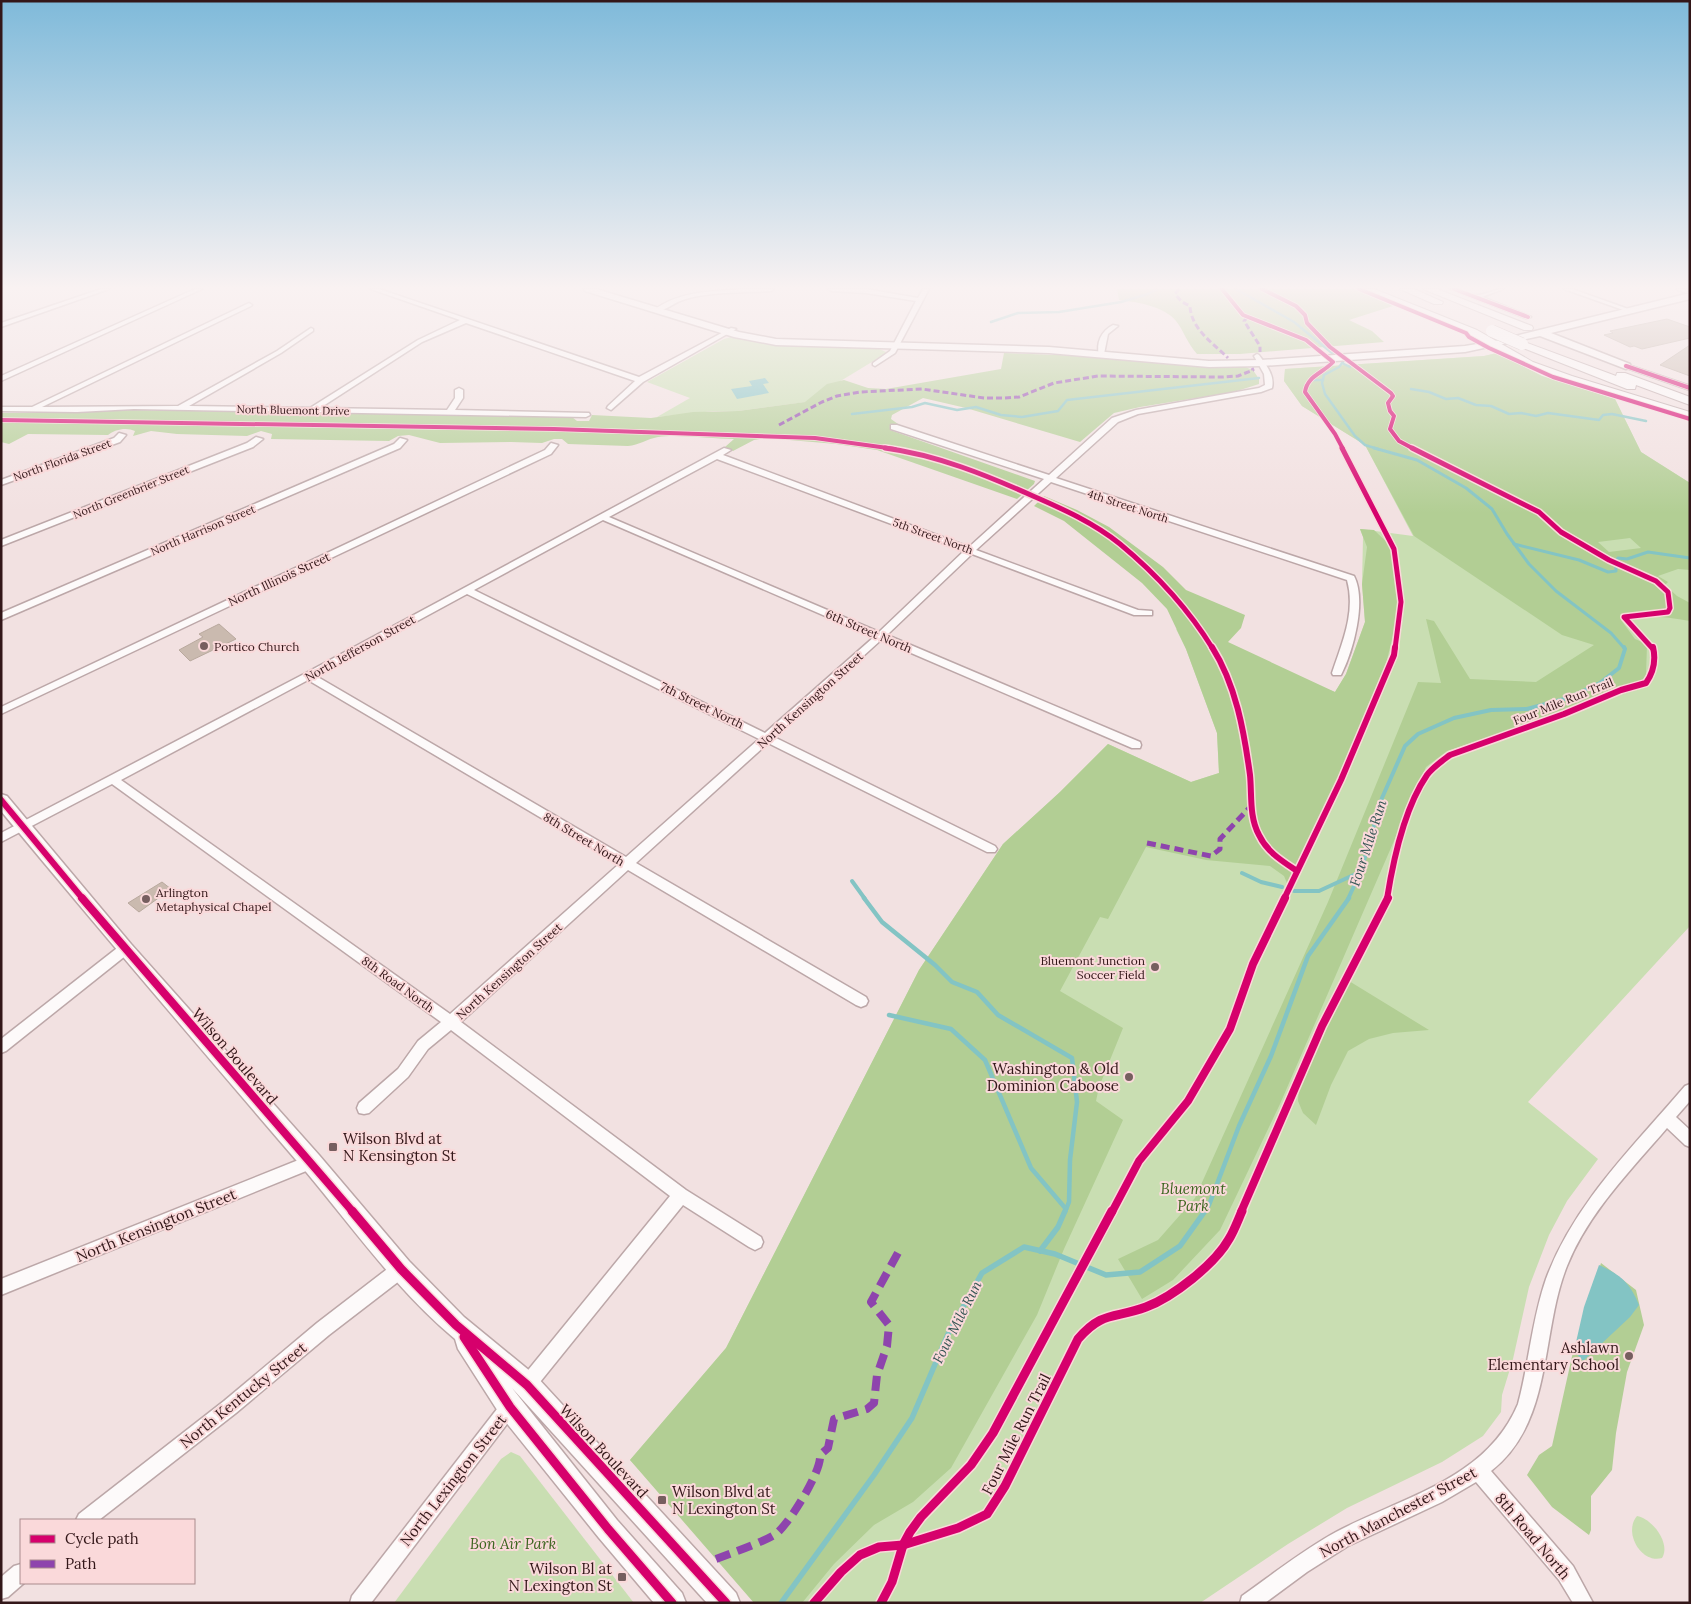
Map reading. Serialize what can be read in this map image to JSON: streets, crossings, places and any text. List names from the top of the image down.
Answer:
{
  "streets": {
    "main road": ["Wilson Boulevard"],
    "street": [
      "North Bluemont Drive",
      "North Florida Street",
      "North Greenbrier Street",
      "4th Street North",
      "North Harrison Street",
      "5th Street North",
      "North Illinois Street",
      "6th Street North",
      "North Jefferson Street",
      "North Kensington Street",
      "7th Street North",
      "8th Street North",
      "8th Road North",
      "North Kentucky Street",
      "North Lexington Street",
      "North Manchester Street"
    ],
    "cycle path": ["Four Mile Run Trail"]
  },
  "crossings": [
    ["4th Street North", "North Kensington Street"],
    ["5th Street North", "North Jefferson Street"],
    ["5th Street North", "North Kensington Street"],
    ["6th Street North", "North Jefferson Street"],
    ["6th Street North", "North Kensington Street"],
    ["North Jefferson Street", "7th Street North"],
    ["North Jefferson Street", "8th Street North"],
    ["North Jefferson Street", "8th Road North"],
    ["North Jefferson Street", "Wilson Boulevard"],
    ["North Kensington Street", "7th Street North"],
    ["North Kensington Street", "8th Street North"],
    ["North Kensington Street", "8th Road North"],
    ["North Kensington Street", "Wilson Boulevard"],
    ["8th Road North", "North Lexington Street"],
    ["8th Road North", "North Manchester Street"],
    ["Wilson Boulevard", "North Kentucky Street"],
    ["Wilson Boulevard", "North Lexington Street"]
  ],
  "water": ["Four Mile Run"],
  "parks": ["Bluemont Park", "Bon Air Park"],
  "places": {
    "other": [
      "Portico Church",
      "Arlington Metaphysical Chapel",
      "Bluemont Junction Soccer Field",
      "Washington & Old Dominion Caboose",
      "Ashlawn Elementary School"
    ],
    "transit": ["Wilson Blvd at N Kensington St", "Wilson Blvd at N Lexington St", "Wilson Bl at N Lexington St"]
  },
  "legend": ["Cycle path", "Path"]
}
